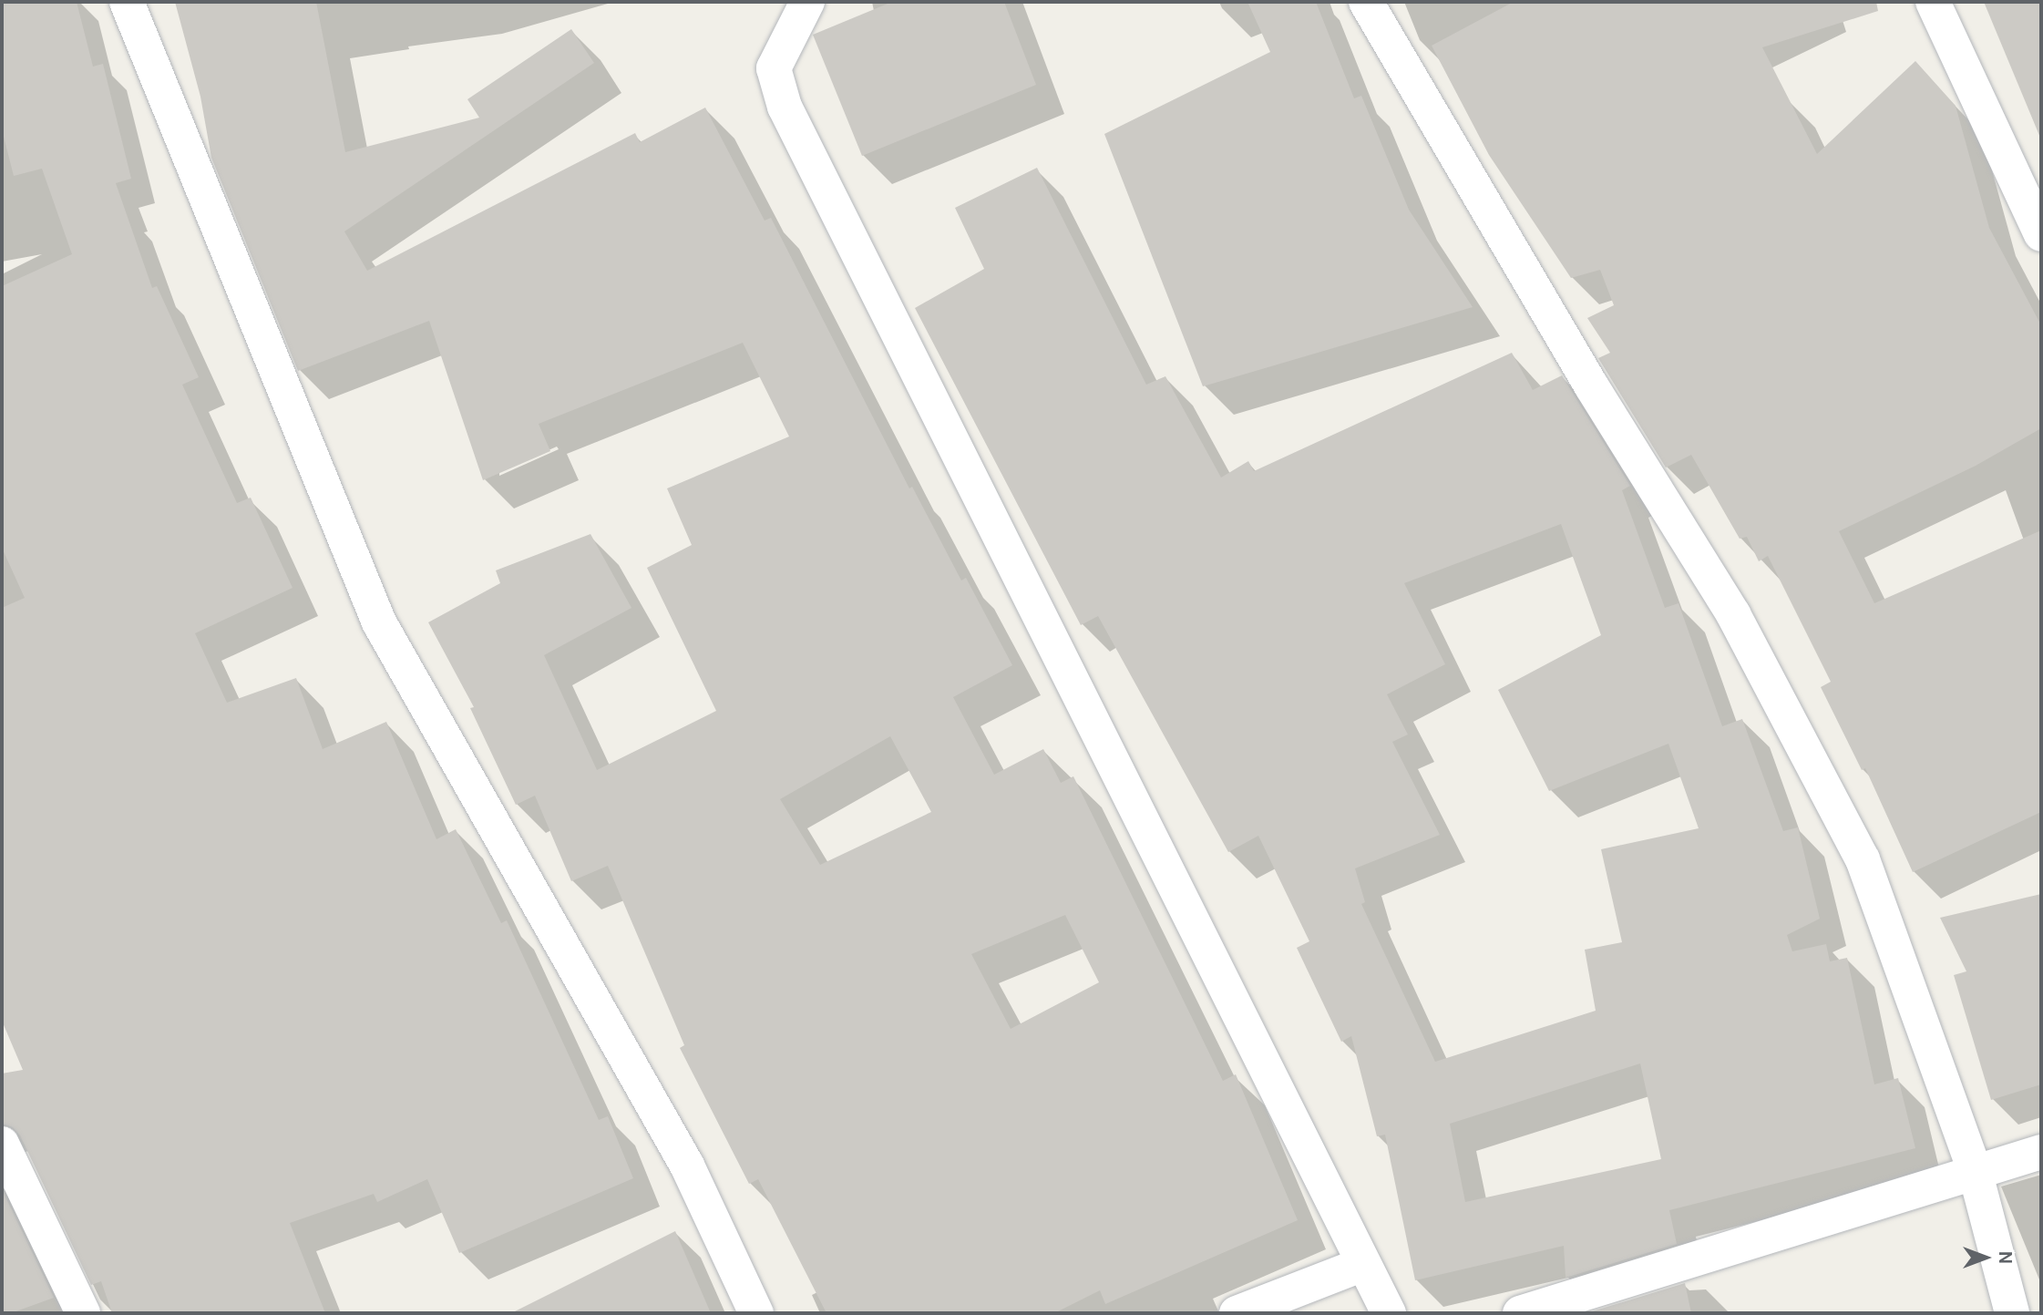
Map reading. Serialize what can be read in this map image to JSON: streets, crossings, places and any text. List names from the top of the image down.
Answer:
{
  "north": "right"
}
